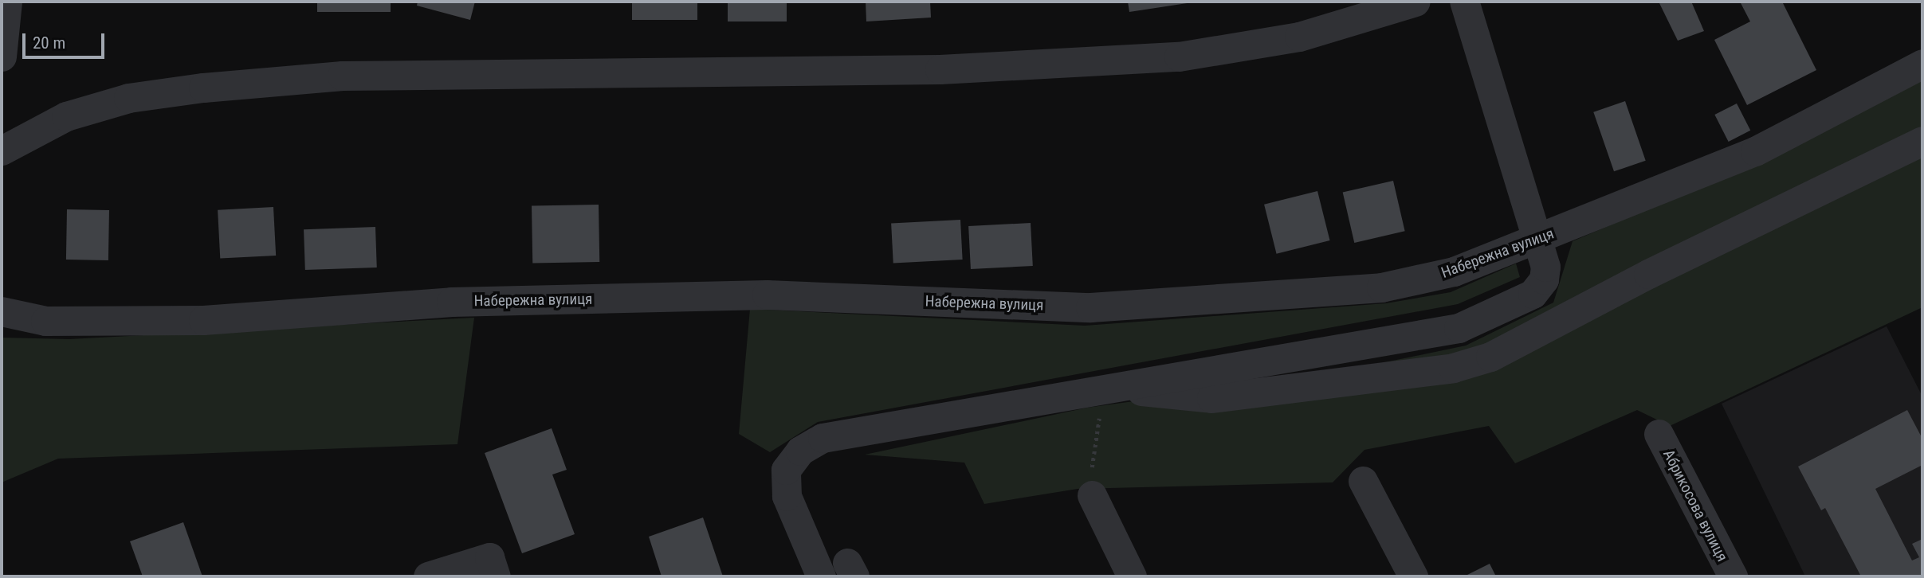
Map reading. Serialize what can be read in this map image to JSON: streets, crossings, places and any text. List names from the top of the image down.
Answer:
{
  "streets": {
    "street": ["Набережна вулиця", "Абрикосова вулиця"]
  },
  "scale_bar": "20 m"
}
